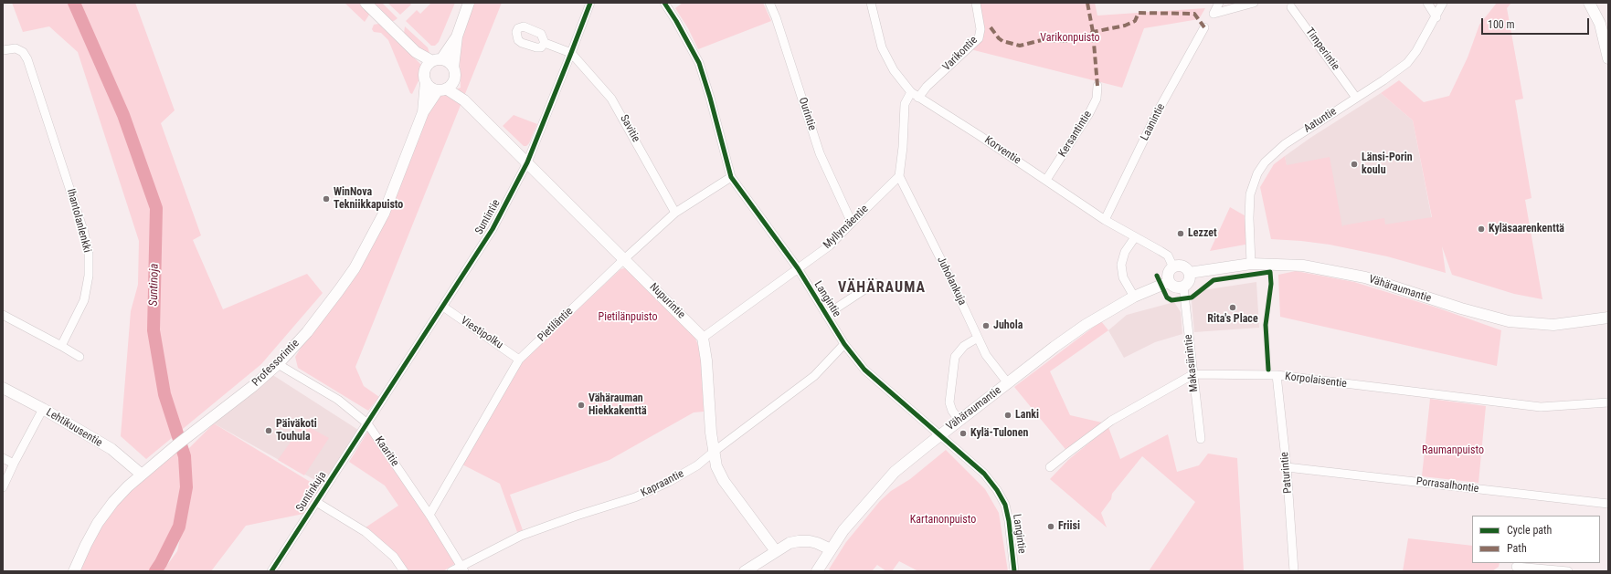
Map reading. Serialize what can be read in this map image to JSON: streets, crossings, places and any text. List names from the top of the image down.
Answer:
{
  "streets": {
    "main road": [
      "Vähäraumantie",
      "Nupurintie",
      "Professorintie",
      "Lehtikuusentie"
    ],
    "street": [
      "Timperintie",
      "Varikontie",
      "Ourintie",
      "Aatuntie",
      "Laanintie",
      "Savitie",
      "Kersantintie",
      "Korventie",
      "Suntintie",
      "Ihantolanlenkki",
      "Myllymäentie",
      "Juholankuja",
      "Langintie",
      "Pietiläntie",
      "Viestipolku",
      "Makasiinintie",
      "Korpolaisentie",
      "Kaaritie",
      "Paturintie",
      "Kapraantie",
      "Porrasalhontie",
      "Suntinkuja"
    ]
  },
  "crossings": [
    ["Timperintie", "Aatuntie"],
    ["Varikontie", "Korventie"],
    ["Ourintie", "Myllymäentie"],
    ["Aatuntie", "Vähäraumantie"],
    ["Laanintie", "Korventie"],
    ["Savitie", "Suntintie"],
    ["Savitie", "Pietiläntie"],
    ["Kersantintie", "Korventie"],
    ["Korventie", "Vähäraumantie"],
    ["Korventie", "Makasiinintie"],
    ["Suntintie", "Nupurintie"],
    ["Suntintie", "Viestipolku"],
    ["Suntintie", "Kaaritie"],
    ["Suntintie", "Suntinkuja"],
    ["Myllymäentie", "Juholankuja"],
    ["Myllymäentie", "Langintie"],
    ["Myllymäentie", "Nupurintie"],
    ["Juholankuja", "Vähäraumantie"],
    ["Vähäraumantie", "Langintie"],
    ["Vähäraumantie", "Makasiinintie"],
    ["Langintie", "Pietiläntie"],
    ["Langintie", "Kapraantie"],
    ["Nupurintie", "Pietiläntie"],
    ["Nupurintie", "Professorintie"],
    ["Pietiläntie", "Viestipolku"],
    ["Pietiläntie", "Kaaritie"],
    ["Professorintie", "Lehtikuusentie"],
    ["Professorintie", "Kaaritie"],
    ["Makasiinintie", "Korpolaisentie"],
    ["Korpolaisentie", "Paturintie"],
    ["Kaaritie", "Kapraantie"],
    ["Kaaritie", "Suntinkuja"],
    ["Paturintie", "Porrasalhontie"]
  ],
  "districts": ["VÄHÄRAUMA"],
  "water": ["Suntinoja"],
  "parks": [
    "Varikonpuisto",
    "Pietilänpuisto",
    "Raumanpuisto",
    "Kartanonpuisto"
  ],
  "places": [
    "Länsi-Porin koulu",
    "WinNova Tekniikkapuisto",
    "Kyläsaarenkenttä",
    "Lezzet",
    "Rita's Place",
    "Juhola",
    "Vähärauman Hiekkakenttä",
    "Lanki",
    "Päiväkoti Touhula",
    "Kylä-Tulonen",
    "Friisi"
  ],
  "legend": ["Cycle path", "Path"],
  "scale_bar": "100 m"
}
